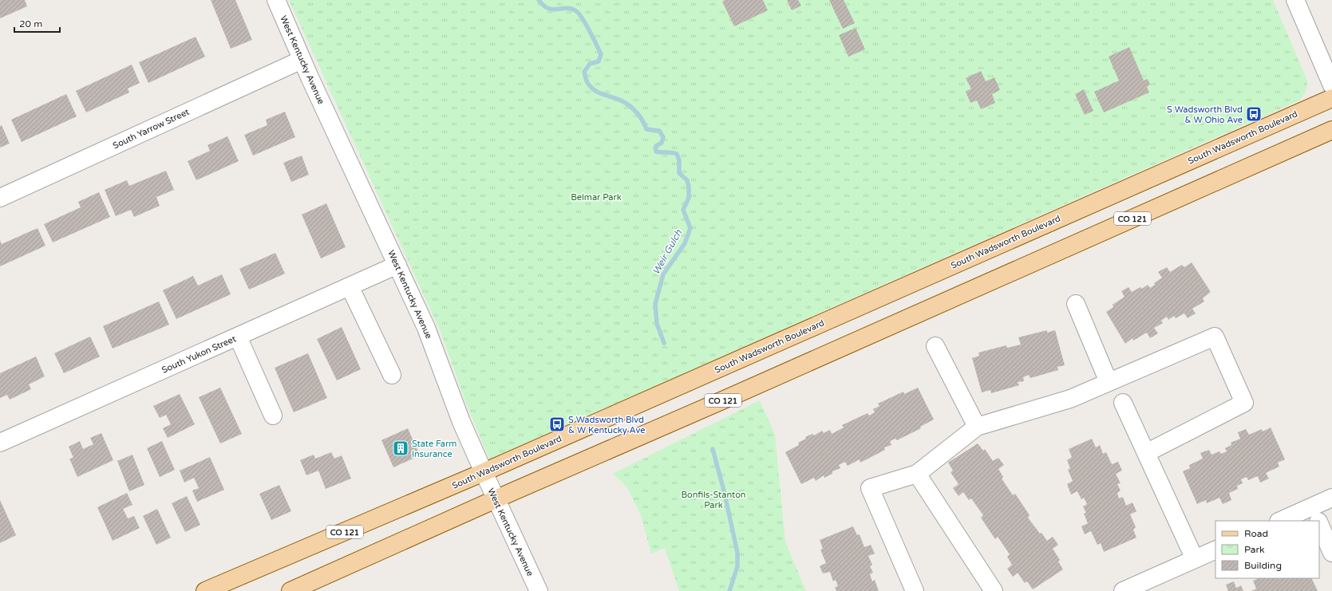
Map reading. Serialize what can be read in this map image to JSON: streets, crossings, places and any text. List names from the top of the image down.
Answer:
{
  "streets": {
    "main road": ["South Wadsworth Boulevard", "CO 121"],
    "street": ["West Kentucky Avenue", "South Yarrow Street", "South Yukon Street"]
  },
  "crossings": [
    ["West Kentucky Avenue", "South Yarrow Street"],
    ["West Kentucky Avenue", "South Wadsworth Boulevard"],
    ["West Kentucky Avenue", "CO 121"],
    ["West Kentucky Avenue", "South Yukon Street"]
  ],
  "water": ["Weir Gulch"],
  "parks": ["Belmar Park", "Bonfils-Stanton Park"],
  "places": {
    "bus stop": ["S Wadsworth Blvd & W Ohio Ave", "S Wadsworth Blvd & W Kentucky Ave"],
    "building": ["State Farm Insurance"]
  },
  "legend": ["Road", "Park", "Building"],
  "scale_bar": "20 m"
}
